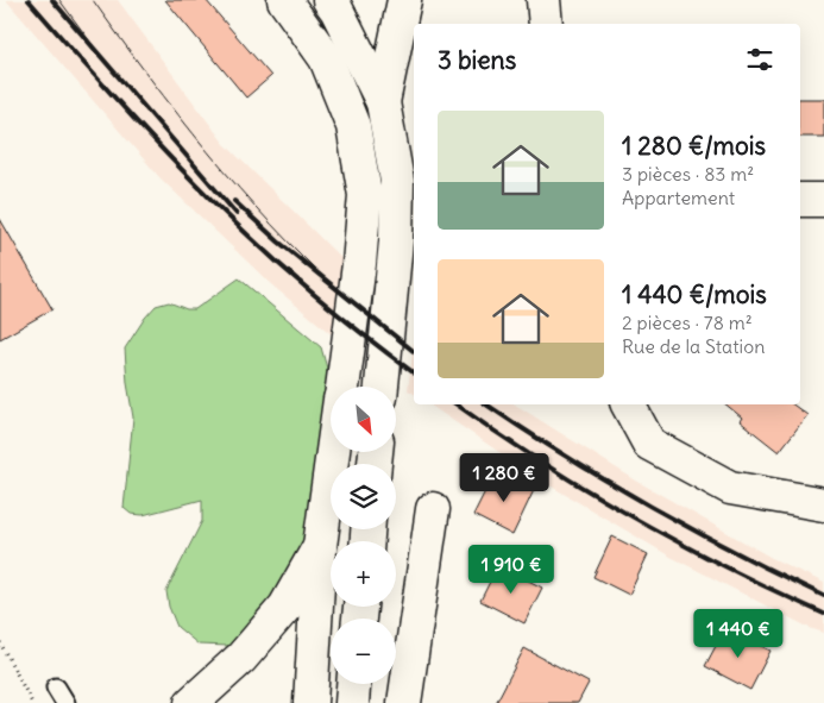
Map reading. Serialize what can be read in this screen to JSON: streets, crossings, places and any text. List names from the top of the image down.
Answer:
{
  "north": "bottom right",
  "page": {
    "heading": "3 biens",
    "list": [
      {
        "name": "1 280 €/mois",
        "note": "3 pièces · 83 m² · Appartement"
      },
      {
        "name": "1 440 €/mois",
        "note": "2 pièces · 78 m² · Rue de la Station"
      }
    ],
    "map_buttons": ["+", "−"],
    "price": ["1 280 €", "1 910 €", "1 440 €"]
  }
}
